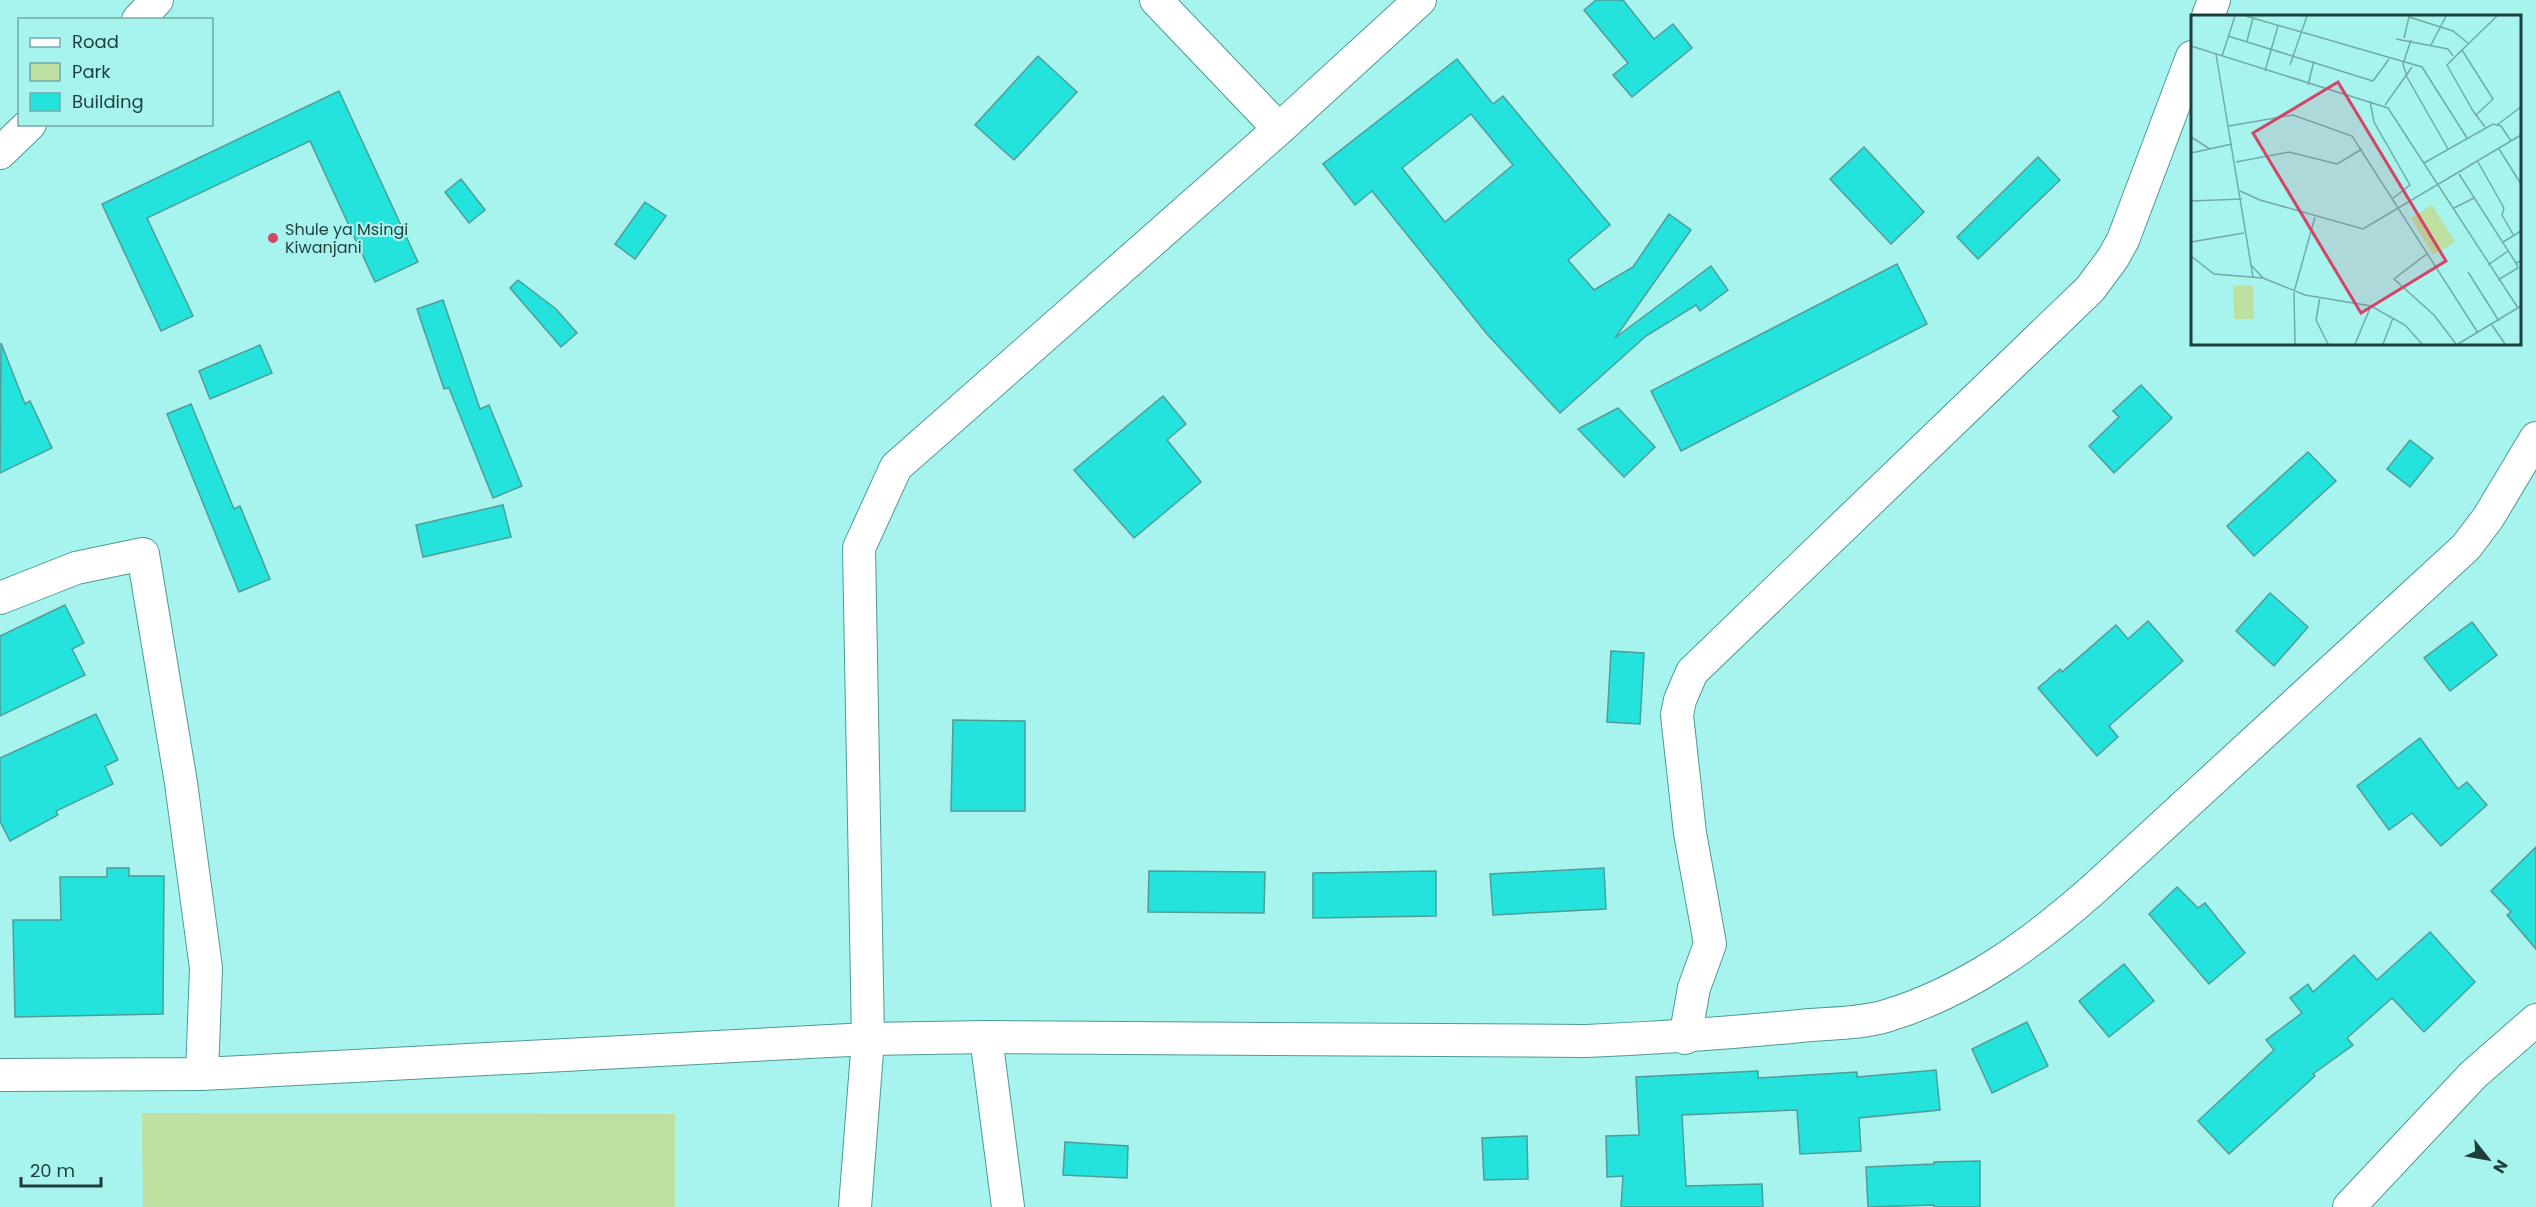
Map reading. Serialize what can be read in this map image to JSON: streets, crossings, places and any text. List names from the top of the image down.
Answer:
{
  "places": ["Shule ya Msingi Kiwanjani"],
  "legend": ["Road", "Park", "Building"],
  "scale_bar": "20 m",
  "north": "bottom right"
}
